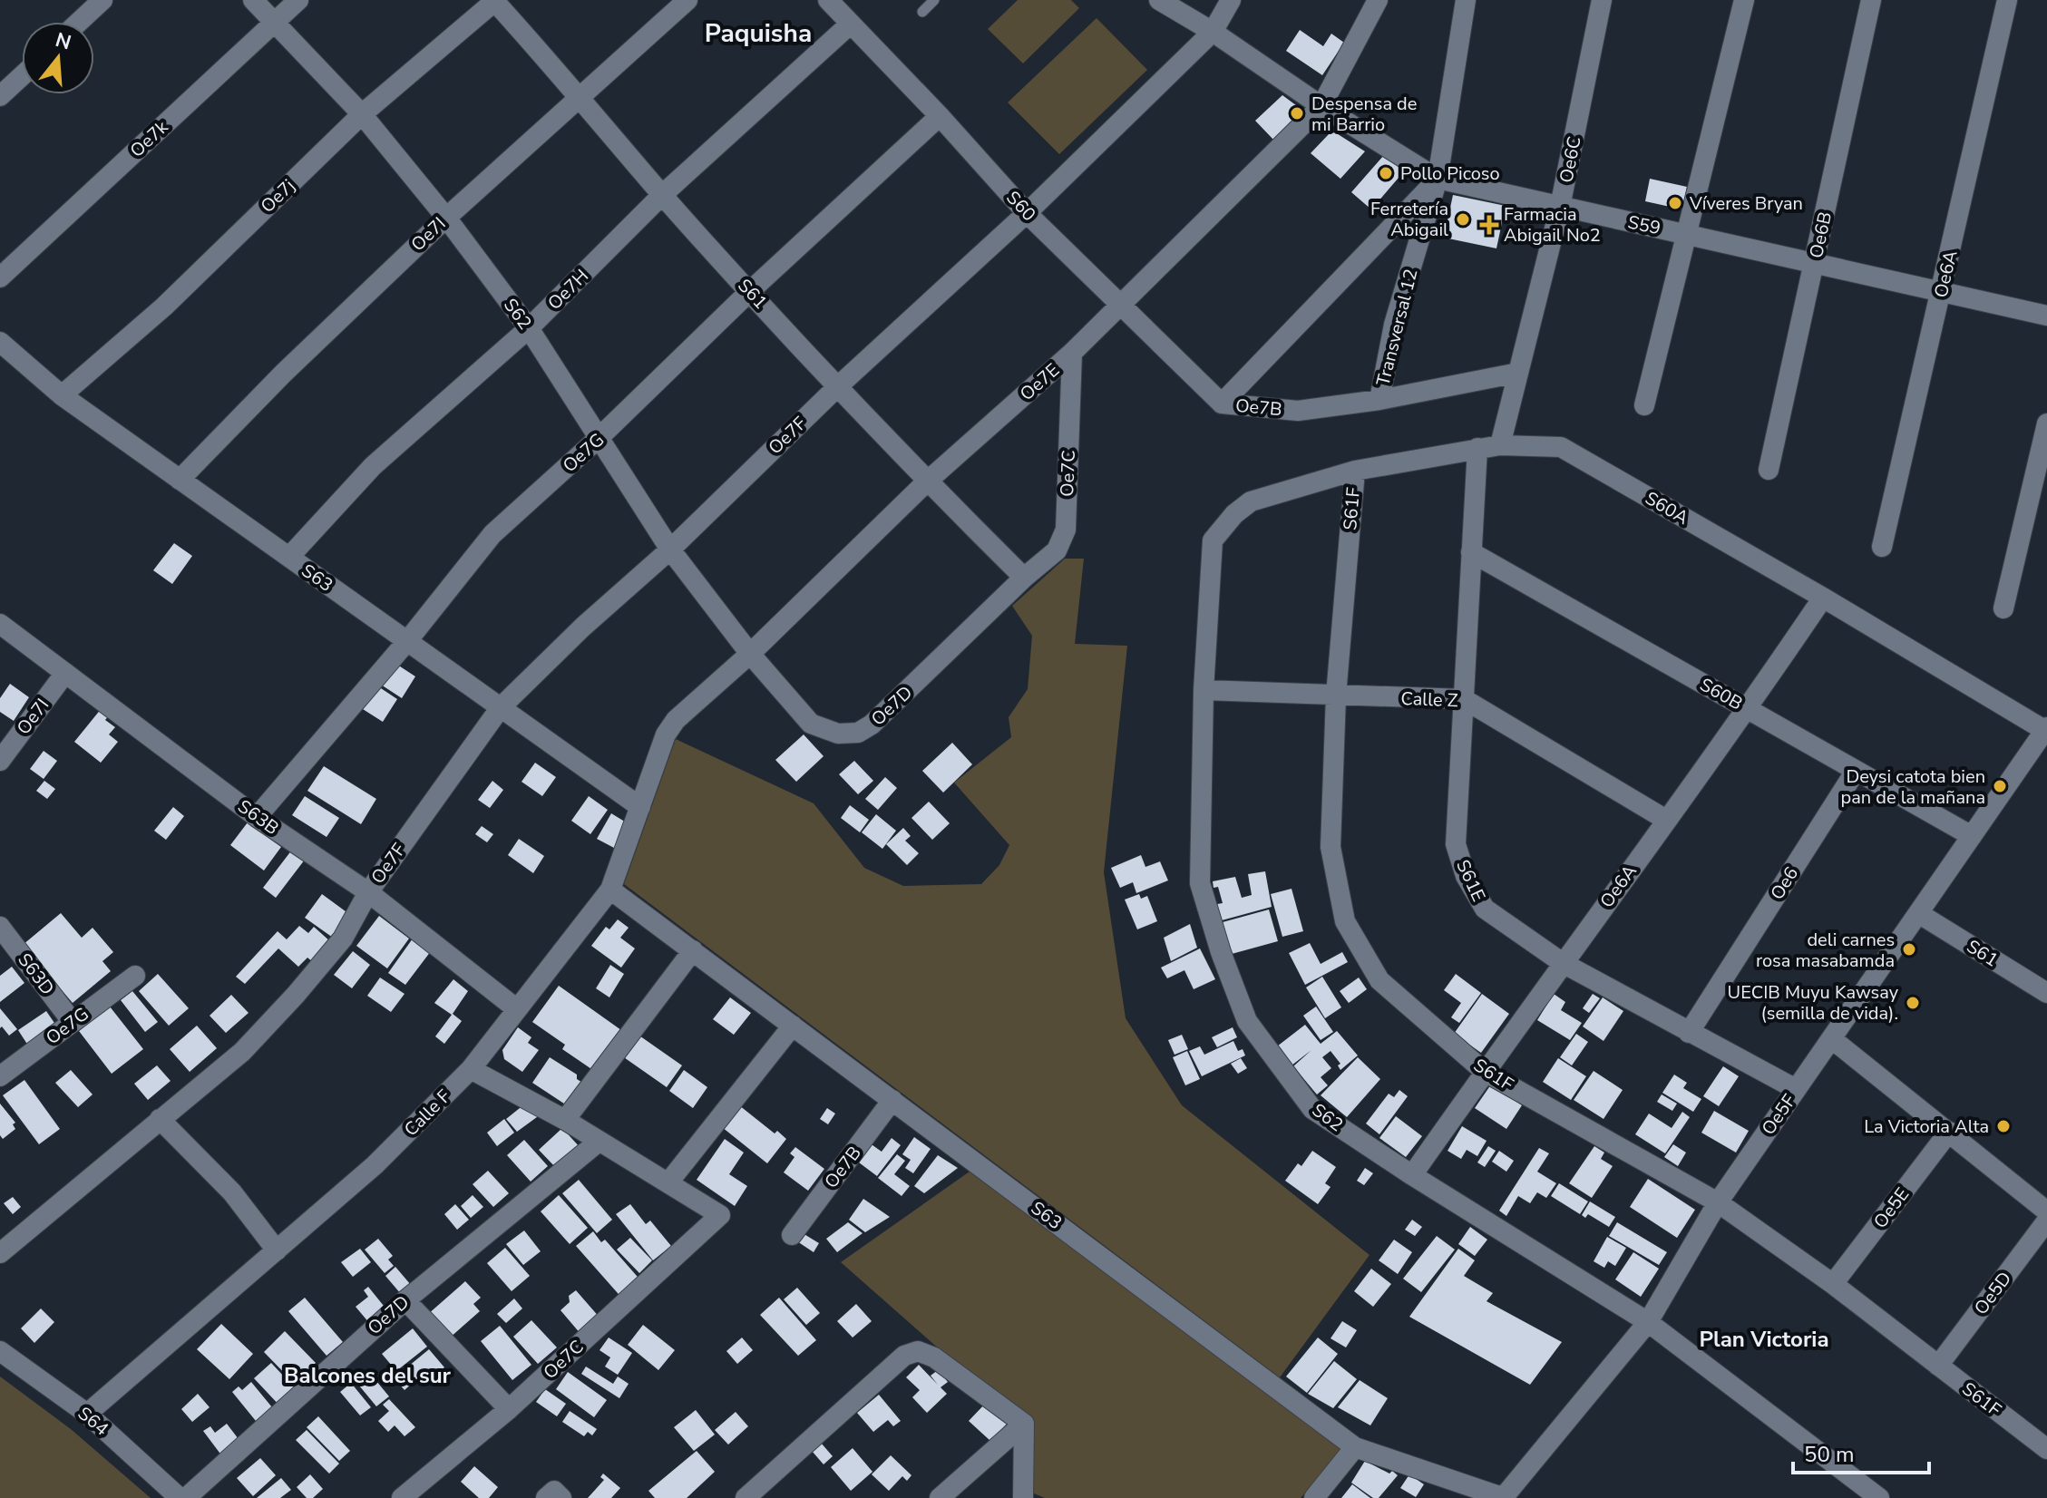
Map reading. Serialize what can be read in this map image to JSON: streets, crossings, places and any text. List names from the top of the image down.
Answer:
{
  "streets": {
    "street": [
      "Oe7k",
      "Oe6C",
      "Oe7j",
      "S60",
      "S59",
      "Oe7I",
      "Oe6B",
      "Oe6A",
      "Oe7H",
      "S61",
      "S62",
      "Transversal 12",
      "Oe7E",
      "Oe7B",
      "Oe7F",
      "Oe7G",
      "Oe7C",
      "S60A",
      "S61F",
      "S63",
      "S60B",
      "Calle Z",
      "Oe7D",
      "S63B",
      "S61E",
      "Oe6",
      "S63D",
      "Calle F",
      "Oe5F",
      "Oe5E",
      "Oe5D",
      "S64"
    ]
  },
  "crossings": [
    ["Oe7k", "S62"],
    ["Oe6C", "S59"],
    ["Oe6C", "Oe7B"],
    ["Oe6C", "S60A"],
    ["Oe7j", "S61"],
    ["Oe7j", "S62"],
    ["Oe7j", "S63"],
    ["S60", "Oe7H"],
    ["S60", "Oe7E"],
    ["S60", "Oe7B"],
    ["S60", "Oe7F"],
    ["S60", "Oe7G"],
    ["S59", "Oe6B"],
    ["S59", "Oe6A"],
    ["S59", "Transversal 12"],
    ["S59", "Oe7E"],
    ["S59", "Oe7B"],
    ["S59", "Oe7F"],
    ["Oe7I", "S61"],
    ["Oe7I", "S62"],
    ["Oe7I", "S63"],
    ["Oe7I", "S63B"],
    ["Oe6A", "S62"],
    ["Oe6A", "S60A"],
    ["Oe6A", "S61F"],
    ["Oe6A", "S60B"],
    ["Oe6A", "Calle Z"],
    ["Oe6A", "S61E"],
    ["Oe7H", "S61"],
    ["Oe7H", "S62"],
    ["Oe7H", "S63"],
    ["S61", "Oe7E"],
    ["S61", "Oe7F"],
    ["S61", "Oe7G"],
    ["S61", "Oe7C"],
    ["S61", "Oe7D"],
    ["S61", "Oe5F"],
    ["S62", "Oe7E"],
    ["S62", "Oe7F"],
    ["S62", "Oe7G"],
    ["S62", "S60A"],
    ["S62", "Calle Z"],
    ["S62", "Oe7D"],
    ["S62", "Oe5F"],
    ["Transversal 12", "Oe7B"],
    ["Oe7E", "Oe7C"],
    ["Oe7E", "Oe7D"],
    ["Oe7E", "Calle F"],
    ["Oe7B", "S63"],
    ["Oe7F", "S63"],
    ["Oe7F", "S63B"],
    ["Oe7G", "S63"],
    ["Oe7G", "S63B"],
    ["Oe7G", "S63D"],
    ["Oe7C", "Oe7D"],
    ["S60A", "S61F"],
    ["S60A", "S61E"],
    ["S60A", "Oe5F"],
    ["S61F", "Calle Z"],
    ["S61F", "Oe5F"],
    ["S61F", "Oe5E"],
    ["S61F", "Oe5D"],
    ["S63", "Calle F"],
    ["S63", "Oe5F"],
    ["S60B", "S61E"],
    ["S60B", "Oe6"],
    ["S60B", "Oe5F"],
    ["Calle Z", "S61E"],
    ["S63B", "Calle F"],
    ["S61E", "Oe6"],
    ["S61E", "Oe5F"],
    ["Calle F", "S64"]
  ],
  "districts": ["Paquisha", "Plan Victoria", "Balcones del sur"],
  "places": {
    "other": [
      "Despensa de mi Barrio",
      "Pollo Picoso",
      "Víveres Bryan",
      "Ferretería Abigail",
      "Deysi catota bien pan de la mañana",
      "deli carnes rosa masabamda",
      "UECIB Muyu Kawsay (semilla de vida).",
      "La Victoria Alta"
    ],
    "health": ["Farmacia Abigail No2"]
  },
  "scale_bar": "50 m",
  "north": "top"
}
